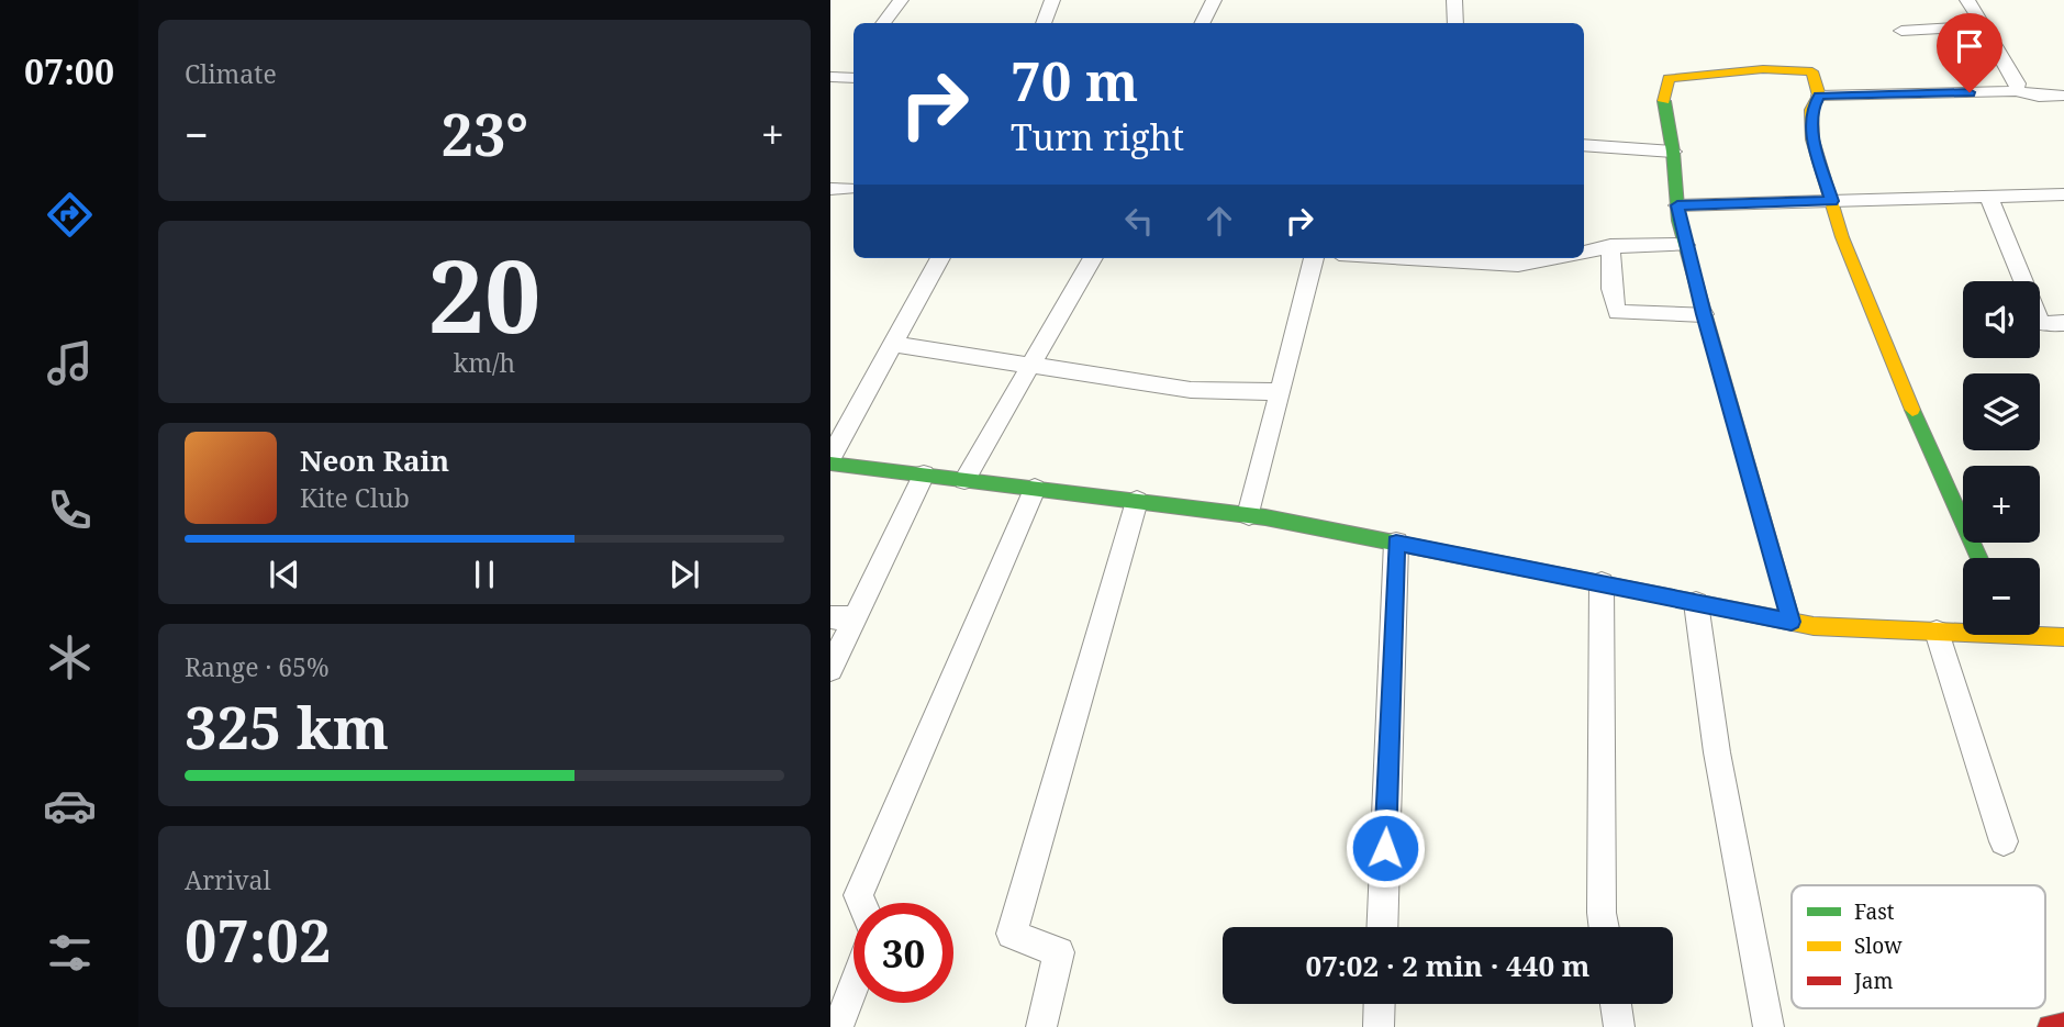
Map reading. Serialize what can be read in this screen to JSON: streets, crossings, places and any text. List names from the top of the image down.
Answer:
{
  "legend": ["Fast", "Slow", "Jam"],
  "page": {
    "tabs": "07:00",
    "tile": [
      "Climate",
      ["20", "km/h"],
      ["Range · 65%", "325 km"],
      ["Arrival", "07:02"]
    ],
    "turn": ["70 m", "Turn right"],
    "heat": ["−", "23°", "+"],
    "map_buttons": ["+", "−"],
    "song": ["Neon Rain", "Kite Club"],
    "limit": "30",
    "trip": "07:02 · 2 min · 440 m"
  }
}
